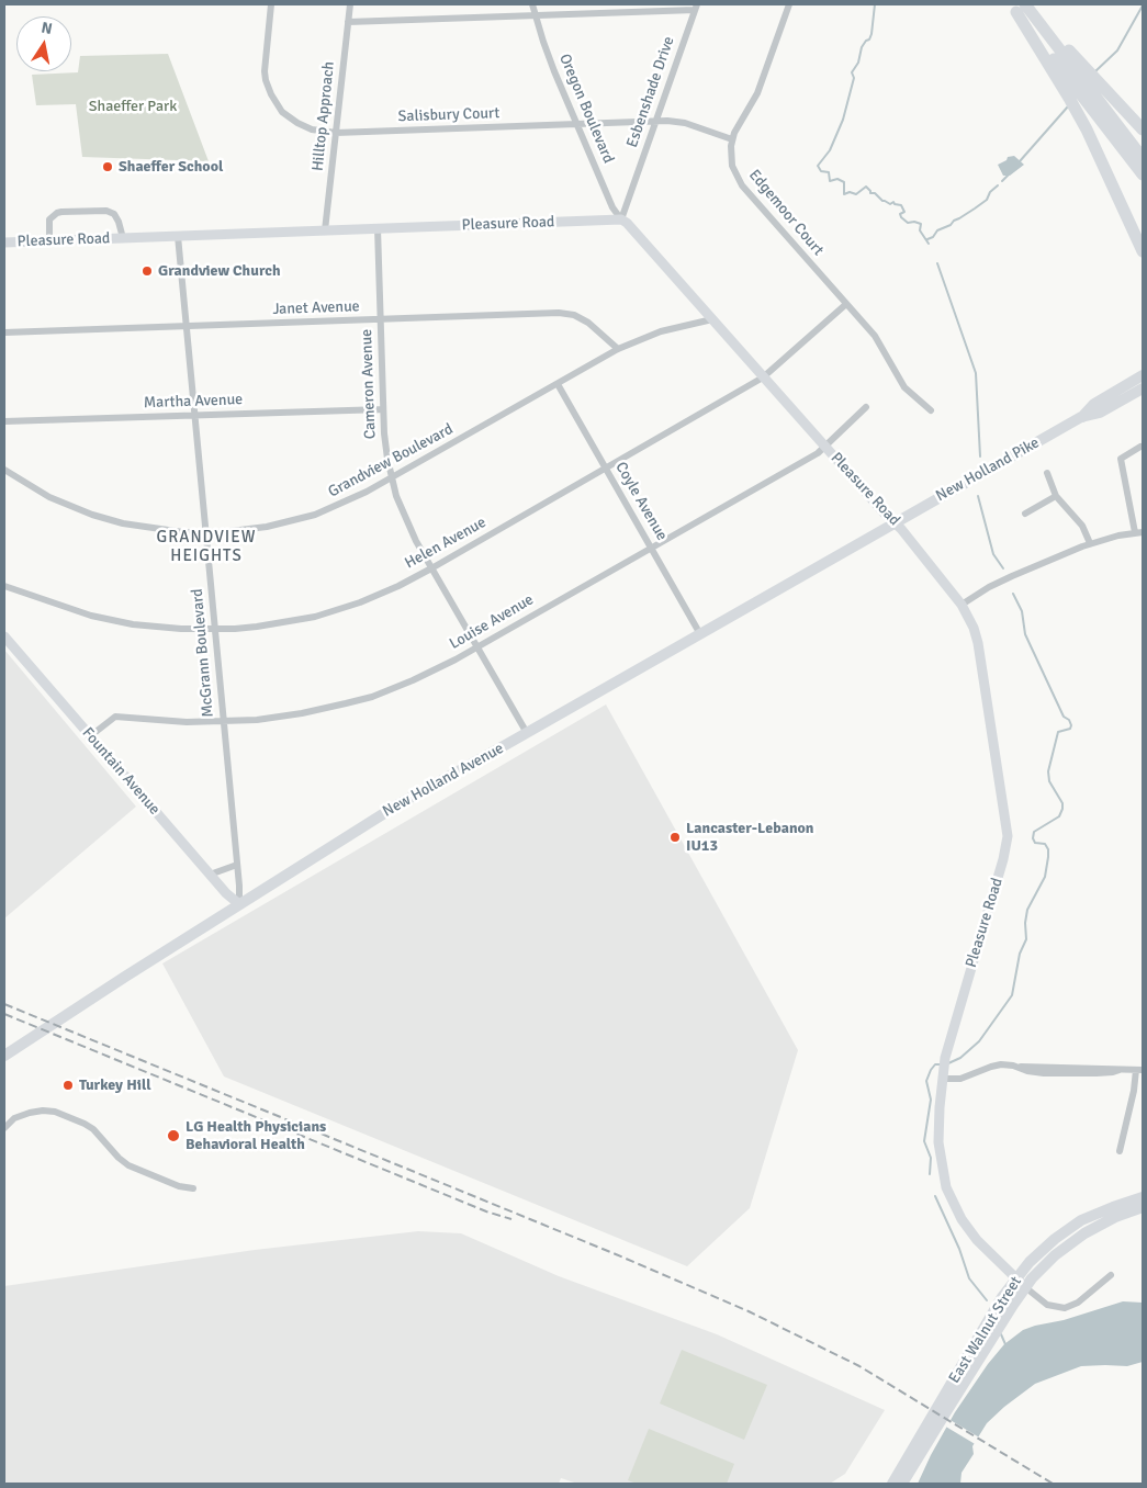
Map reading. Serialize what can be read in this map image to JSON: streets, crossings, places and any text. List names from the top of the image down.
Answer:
{
  "streets": {
    "main road": ["New Holland Pike", "New Holland Avenue", "East Walnut Street"],
    "street": [
      "Esbenshade Drive",
      "Oregon Boulevard",
      "Salisbury Court",
      "Hilltop Approach",
      "Edgemoor Court",
      "Pleasure Road",
      "Janet Avenue",
      "Cameron Avenue",
      "Martha Avenue",
      "Grandview Boulevard",
      "Coyle Avenue",
      "Helen Avenue",
      "Louise Avenue",
      "McGrann Boulevard",
      "Fountain Avenue"
    ]
  },
  "crossings": [
    ["Esbenshade Drive", "Oregon Boulevard"],
    ["Esbenshade Drive", "Salisbury Court"],
    ["Esbenshade Drive", "Pleasure Road"],
    ["Oregon Boulevard", "Salisbury Court"],
    ["Oregon Boulevard", "Pleasure Road"],
    ["Salisbury Court", "Hilltop Approach"],
    ["Salisbury Court", "Edgemoor Court"],
    ["Hilltop Approach", "Pleasure Road"],
    ["Edgemoor Court", "Helen Avenue"],
    ["Pleasure Road", "Cameron Avenue"],
    ["Pleasure Road", "Grandview Boulevard"],
    ["Pleasure Road", "New Holland Pike"],
    ["Pleasure Road", "Helen Avenue"],
    ["Pleasure Road", "Louise Avenue"],
    ["Pleasure Road", "McGrann Boulevard"],
    ["Pleasure Road", "New Holland Avenue"],
    ["Pleasure Road", "East Walnut Street"],
    ["Janet Avenue", "Cameron Avenue"],
    ["Janet Avenue", "Grandview Boulevard"],
    ["Janet Avenue", "McGrann Boulevard"],
    ["Cameron Avenue", "Martha Avenue"],
    ["Cameron Avenue", "Grandview Boulevard"],
    ["Cameron Avenue", "Helen Avenue"],
    ["Cameron Avenue", "Louise Avenue"],
    ["Cameron Avenue", "New Holland Avenue"],
    ["Martha Avenue", "McGrann Boulevard"],
    ["Grandview Boulevard", "Coyle Avenue"],
    ["Grandview Boulevard", "McGrann Boulevard"],
    ["New Holland Pike", "New Holland Avenue"],
    ["Coyle Avenue", "Helen Avenue"],
    ["Coyle Avenue", "Louise Avenue"],
    ["Coyle Avenue", "New Holland Avenue"],
    ["Helen Avenue", "McGrann Boulevard"],
    ["Louise Avenue", "McGrann Boulevard"],
    ["Louise Avenue", "Fountain Avenue"],
    ["McGrann Boulevard", "Fountain Avenue"],
    ["McGrann Boulevard", "New Holland Avenue"],
    ["Fountain Avenue", "New Holland Avenue"]
  ],
  "districts": ["GRANDVIEW HEIGHTS"],
  "parks": ["Shaeffer Park"],
  "places": [
    "Shaeffer School",
    "Grandview Church",
    "Lancaster-Lebanon IU13",
    "Turkey Hill",
    "LG Health Physicians Behavioral Health"
  ],
  "north": "top"
}
